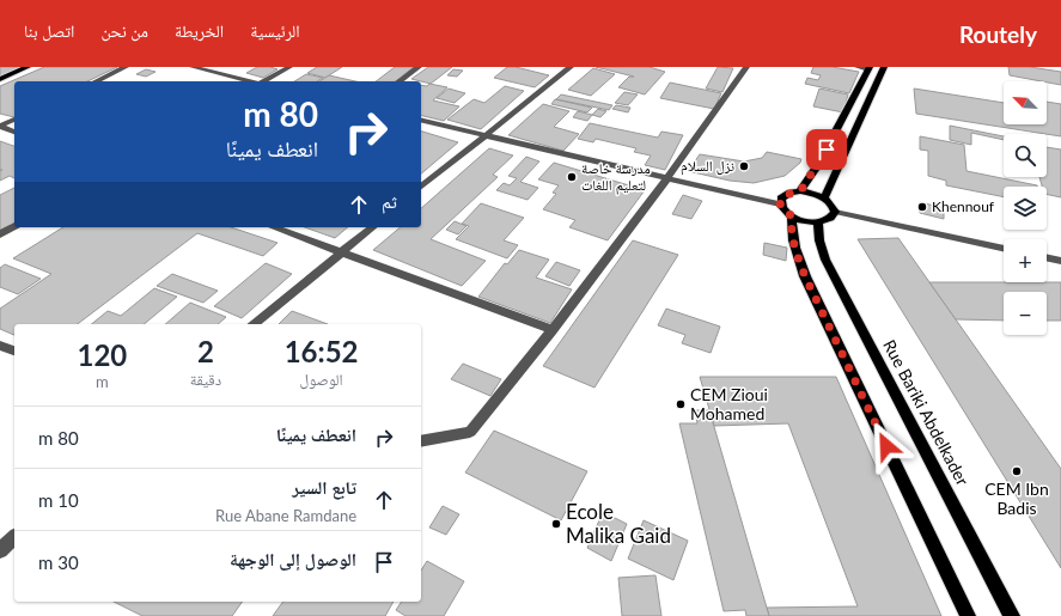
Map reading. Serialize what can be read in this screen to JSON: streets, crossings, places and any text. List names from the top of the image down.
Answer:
{
  "streets": {
    "main road": ["Rue Bariki Abdelkader"]
  },
  "places": [
    "نزل السلام",
    "مدرسة خاصة لتعليم اللغات",
    "Khennouf",
    "CEM Zioui Mohamed",
    "CEM Ibn Badis",
    "Ecole Malika Gaid"
  ],
  "north": "top left",
  "page": {
    "header": "Routely",
    "nav": [
      "الرئيسية",
      "الخريطة",
      "من نحن",
      "اتصل بنا"
    ],
    "map_buttons": ["+", "−"],
    "turn": ["80 m", "انعطف يمينًا"],
    "then": "ثم",
    "eta": [
      "16:52",
      "الوصول",
      "2",
      "دقيقة",
      "120",
      "m"
    ],
    "list": [
      {
        "name": "انعطف يمينًا",
        "value": "80 m"
      },
      {
        "name": "تابع السير",
        "note": "Rue Abane Ramdane",
        "value": "10 m"
      },
      {
        "name": "الوصول إلى الوجهة",
        "value": "30 m"
      }
    ]
  }
}
